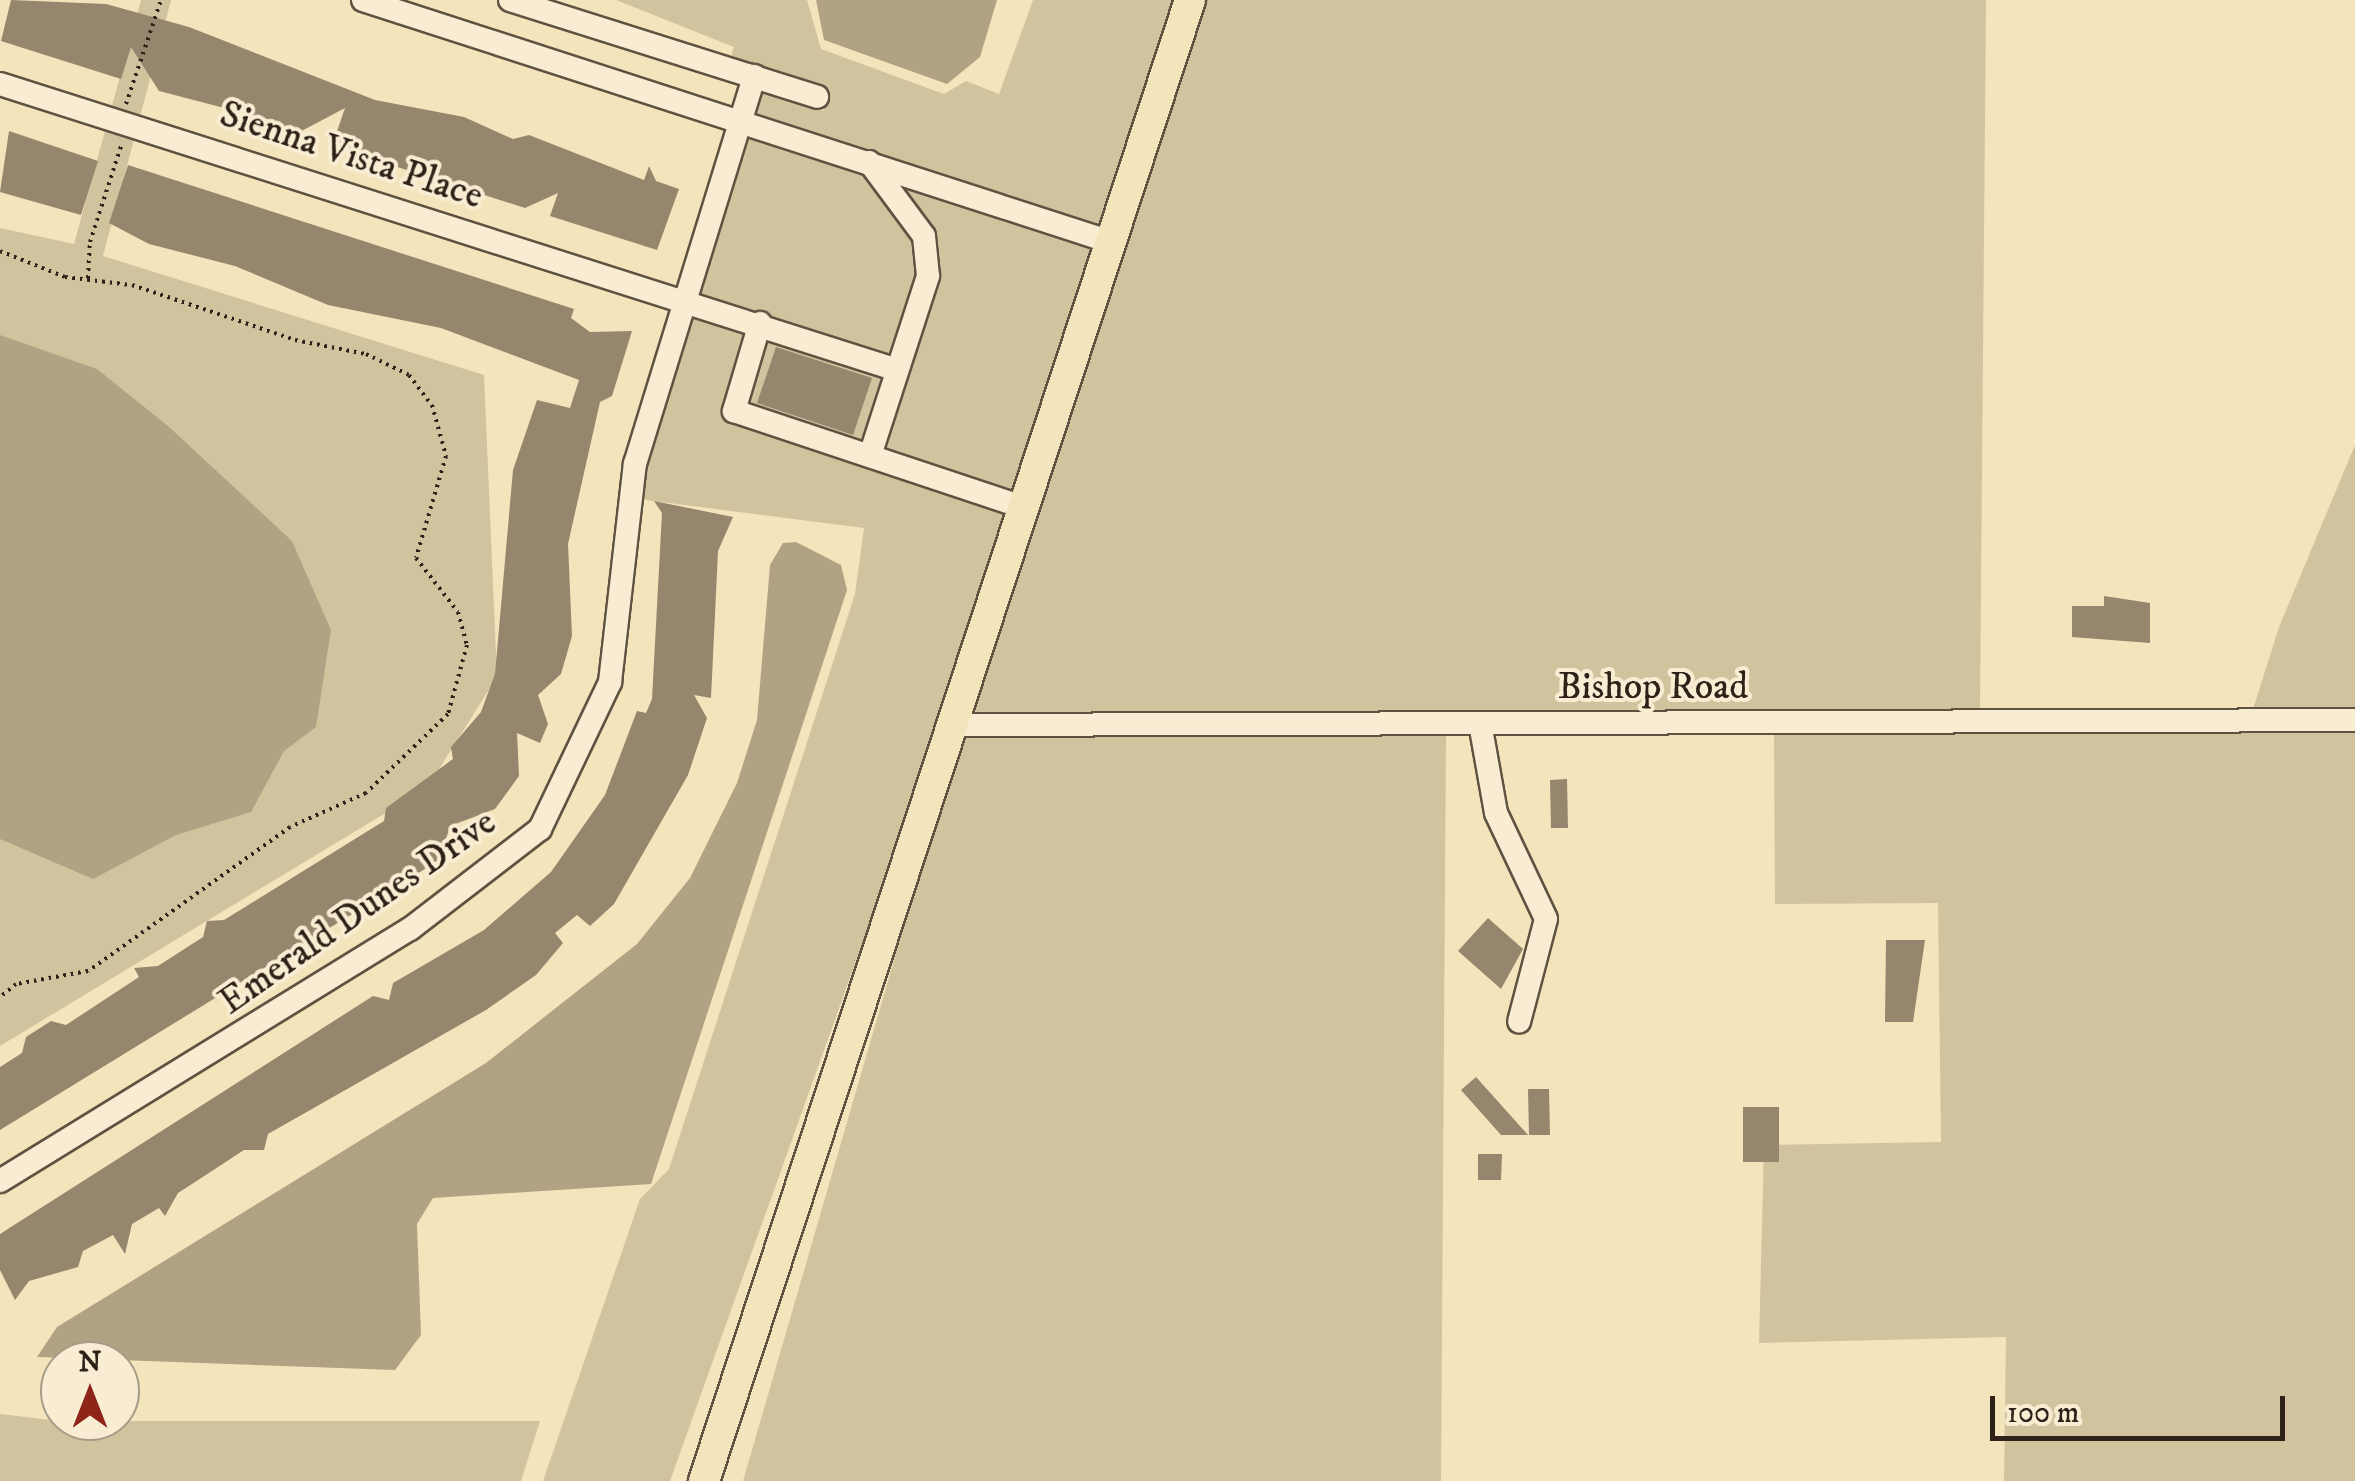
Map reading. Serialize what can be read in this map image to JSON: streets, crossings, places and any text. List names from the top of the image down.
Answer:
{
  "streets": {
    "street": ["Sienna Vista Place", "Bishop Road", "Emerald Dunes Drive"]
  },
  "crossings": [
    ["Sienna Vista Place", "Emerald Dunes Drive"]
  ],
  "scale_bar": "100 m",
  "north": "top"
}
